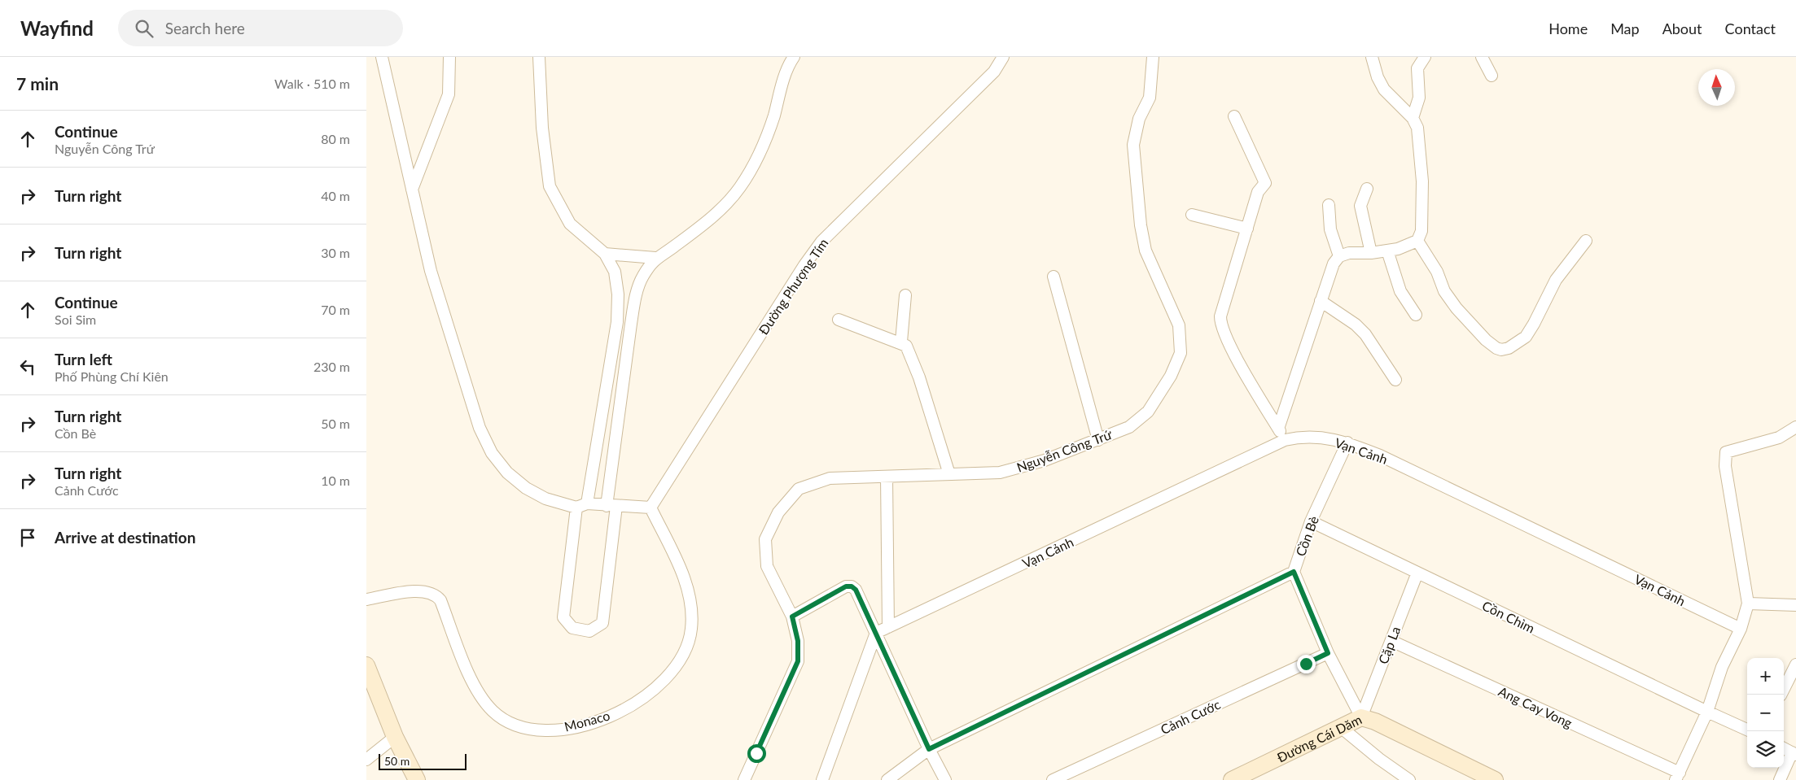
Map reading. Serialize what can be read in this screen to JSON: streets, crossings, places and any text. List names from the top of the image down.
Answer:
{
  "streets": {
    "street": [
      "Đường Phượng Tím",
      "Nguyễn Công Trứ",
      "Vạn Cảnh",
      "Cồn Bè",
      "Cồn Chìm",
      "Cặp La",
      "Ang Cay Vong",
      "Cảnh Cước",
      "Monaco",
      "Đường Cái Dăm"
    ]
  },
  "crossings": [
    ["Đường Phượng Tím", "Monaco"],
    ["Vạn Cảnh", "Cồn Bè"],
    ["Cồn Bè", "Cồn Chìm"],
    ["Cồn Bè", "Cặp La"],
    ["Cồn Bè", "Cảnh Cước"],
    ["Cồn Bè", "Đường Cái Dăm"],
    ["Cồn Chìm", "Cặp La"],
    ["Cặp La", "Ang Cay Vong"],
    ["Cặp La", "Đường Cái Dăm"]
  ],
  "scale_bar": "50 m",
  "north": "top",
  "page": {
    "header": "Wayfind",
    "search": "Search here",
    "nav": [
      "Home",
      "Map",
      "About",
      "Contact"
    ],
    "heading": ["7 min", "Walk · 510 m"],
    "list": [
      ["Continue", "Nguyễn Công Trứ", "80 m"],
      ["Turn right", "40 m"],
      ["Turn right", "30 m"],
      ["Continue", "Soi Sim", "70 m"],
      ["Turn left", "Phố Phùng Chí Kiên", "230 m"],
      ["Turn right", "Cồn Bè", "50 m"],
      ["Turn right", "Cảnh Cước", "10 m"],
      "Arrive at destination"
    ],
    "map_buttons": ["+", "−"],
    "scale": "50 m"
  }
}
